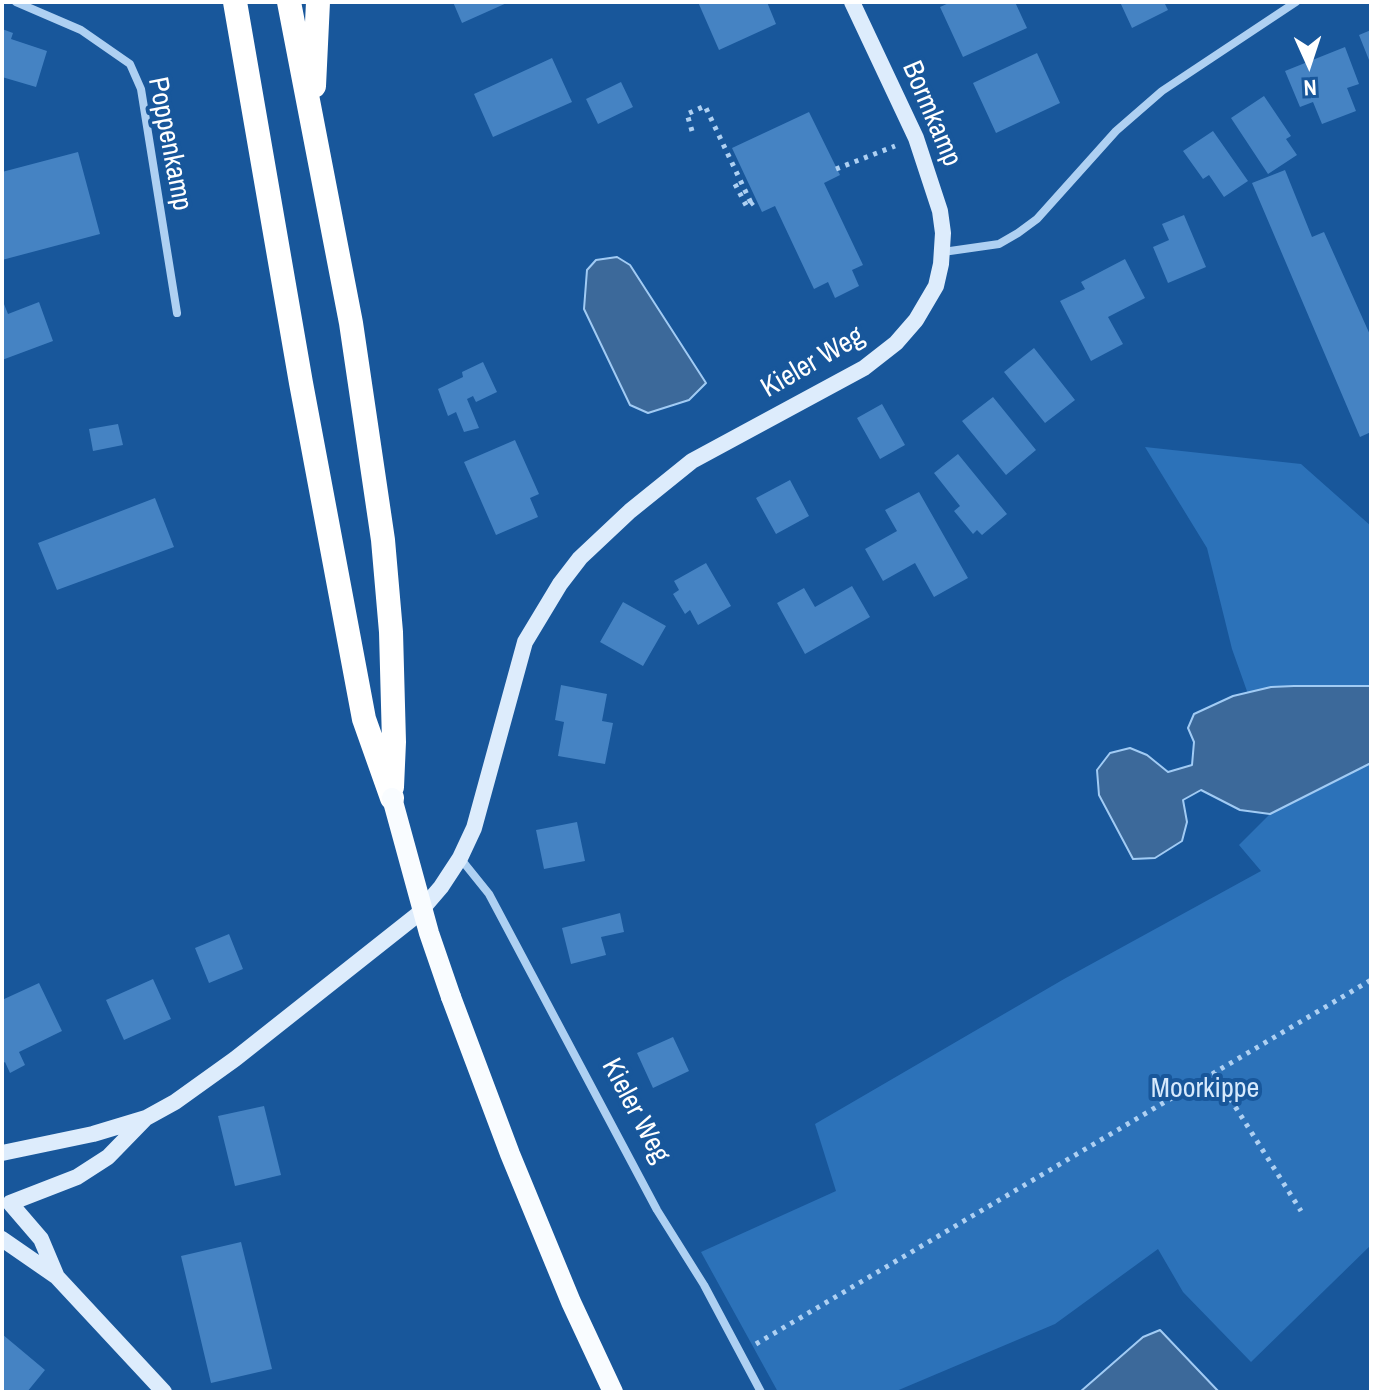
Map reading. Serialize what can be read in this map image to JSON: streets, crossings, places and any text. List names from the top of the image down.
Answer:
{
  "streets": {
    "street": ["Bormkamp", "Poppenkamp", "Kieler Weg"]
  },
  "crossings": [
    ["Bormkamp", "Kieler Weg"]
  ],
  "parks": ["Moorkippe"],
  "north": "bottom"
}
